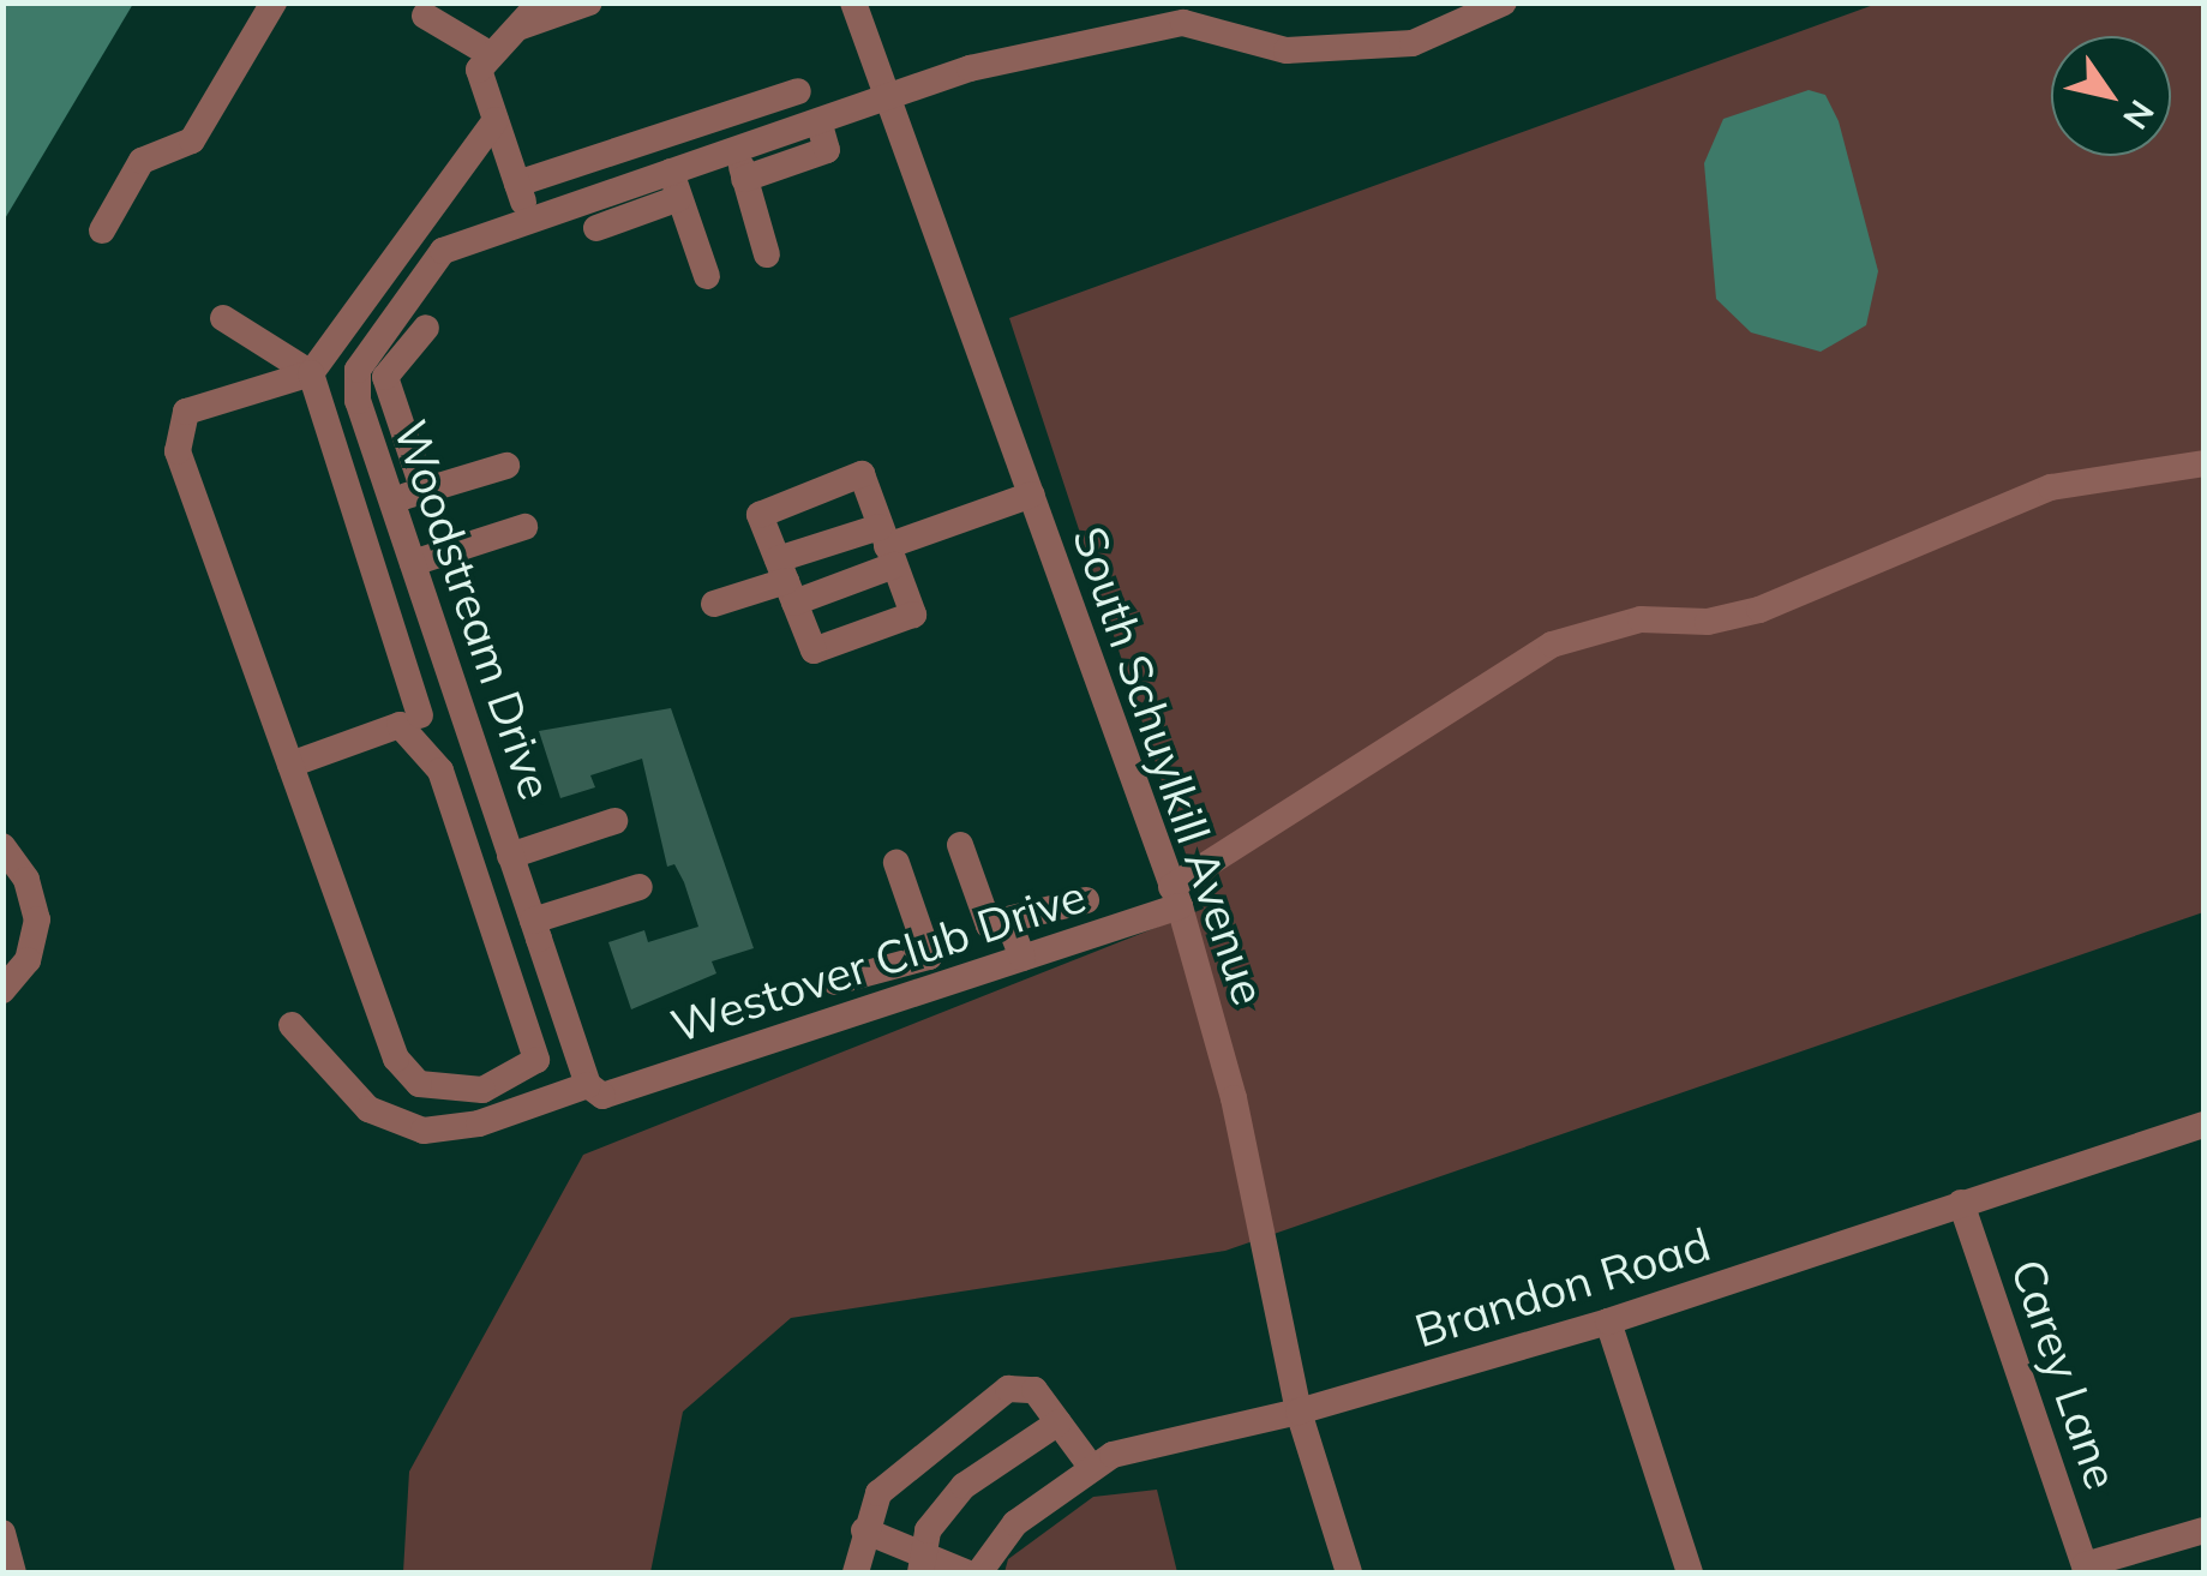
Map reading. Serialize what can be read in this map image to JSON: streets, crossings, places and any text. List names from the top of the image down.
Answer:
{
  "streets": {
    "street": [
      "Woodstream Drive",
      "South Schuylkill Avenue",
      "Westover Club Drive",
      "Brandon Road",
      "Carey Lane"
    ]
  },
  "crossings": [
    ["Woodstream Drive", "Westover Club Drive"],
    ["South Schuylkill Avenue", "Westover Club Drive"],
    ["South Schuylkill Avenue", "Brandon Road"],
    ["Brandon Road", "Carey Lane"]
  ],
  "north": "bottom right"
}
